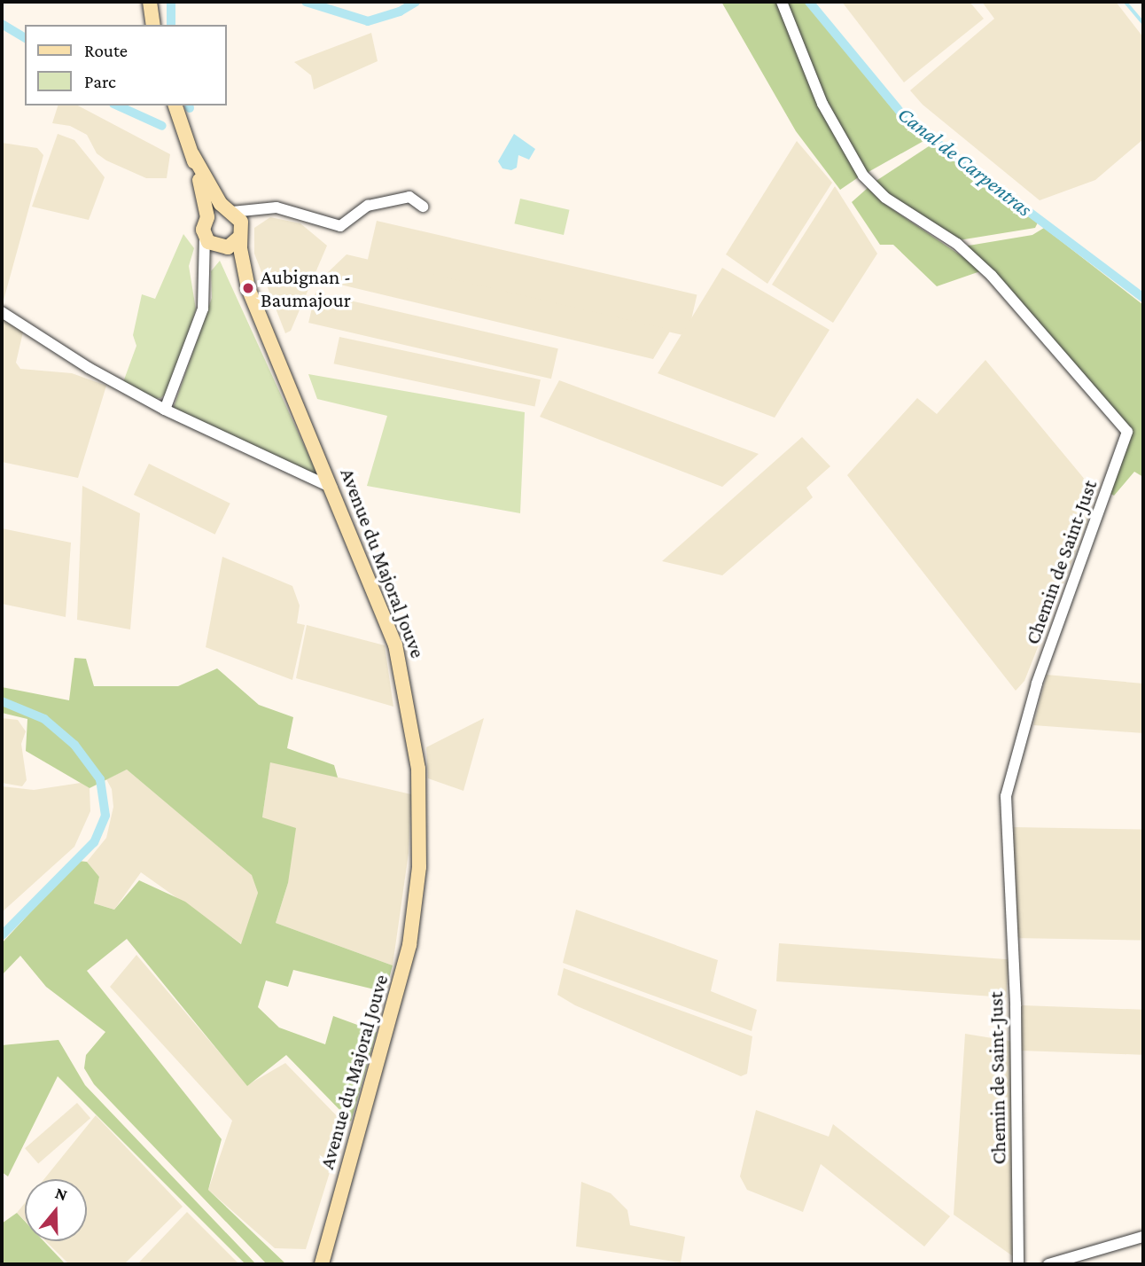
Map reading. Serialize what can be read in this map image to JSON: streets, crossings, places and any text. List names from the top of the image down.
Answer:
{
  "streets": {
    "main road": ["Avenue du Majoral Jouve"],
    "street": ["Chemin de Saint-Just"]
  },
  "water": ["Canal de Carpentras"],
  "places": ["Aubignan - Baumajour"],
  "legend": ["Route", "Parc"],
  "north": "top"
}
